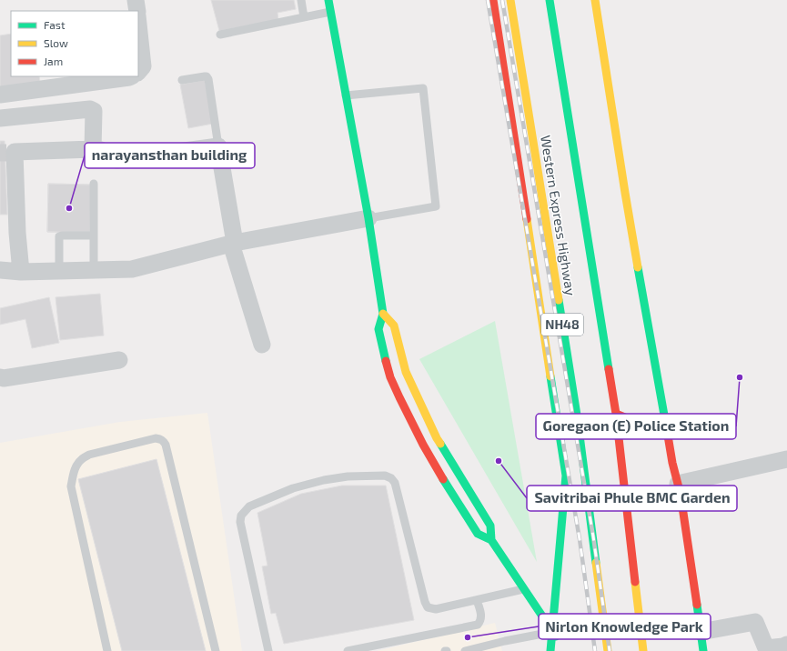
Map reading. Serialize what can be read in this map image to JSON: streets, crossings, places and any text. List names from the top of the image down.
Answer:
{
  "streets": {
    "main road": ["Western Express Highway", "NH48"]
  },
  "places": [
    "narayansthan building",
    "Goregaon (E) Police Station",
    "Savitribai Phule BMC Garden",
    "Nirlon Knowledge Park"
  ],
  "legend": ["Fast", "Slow", "Jam"]
}
